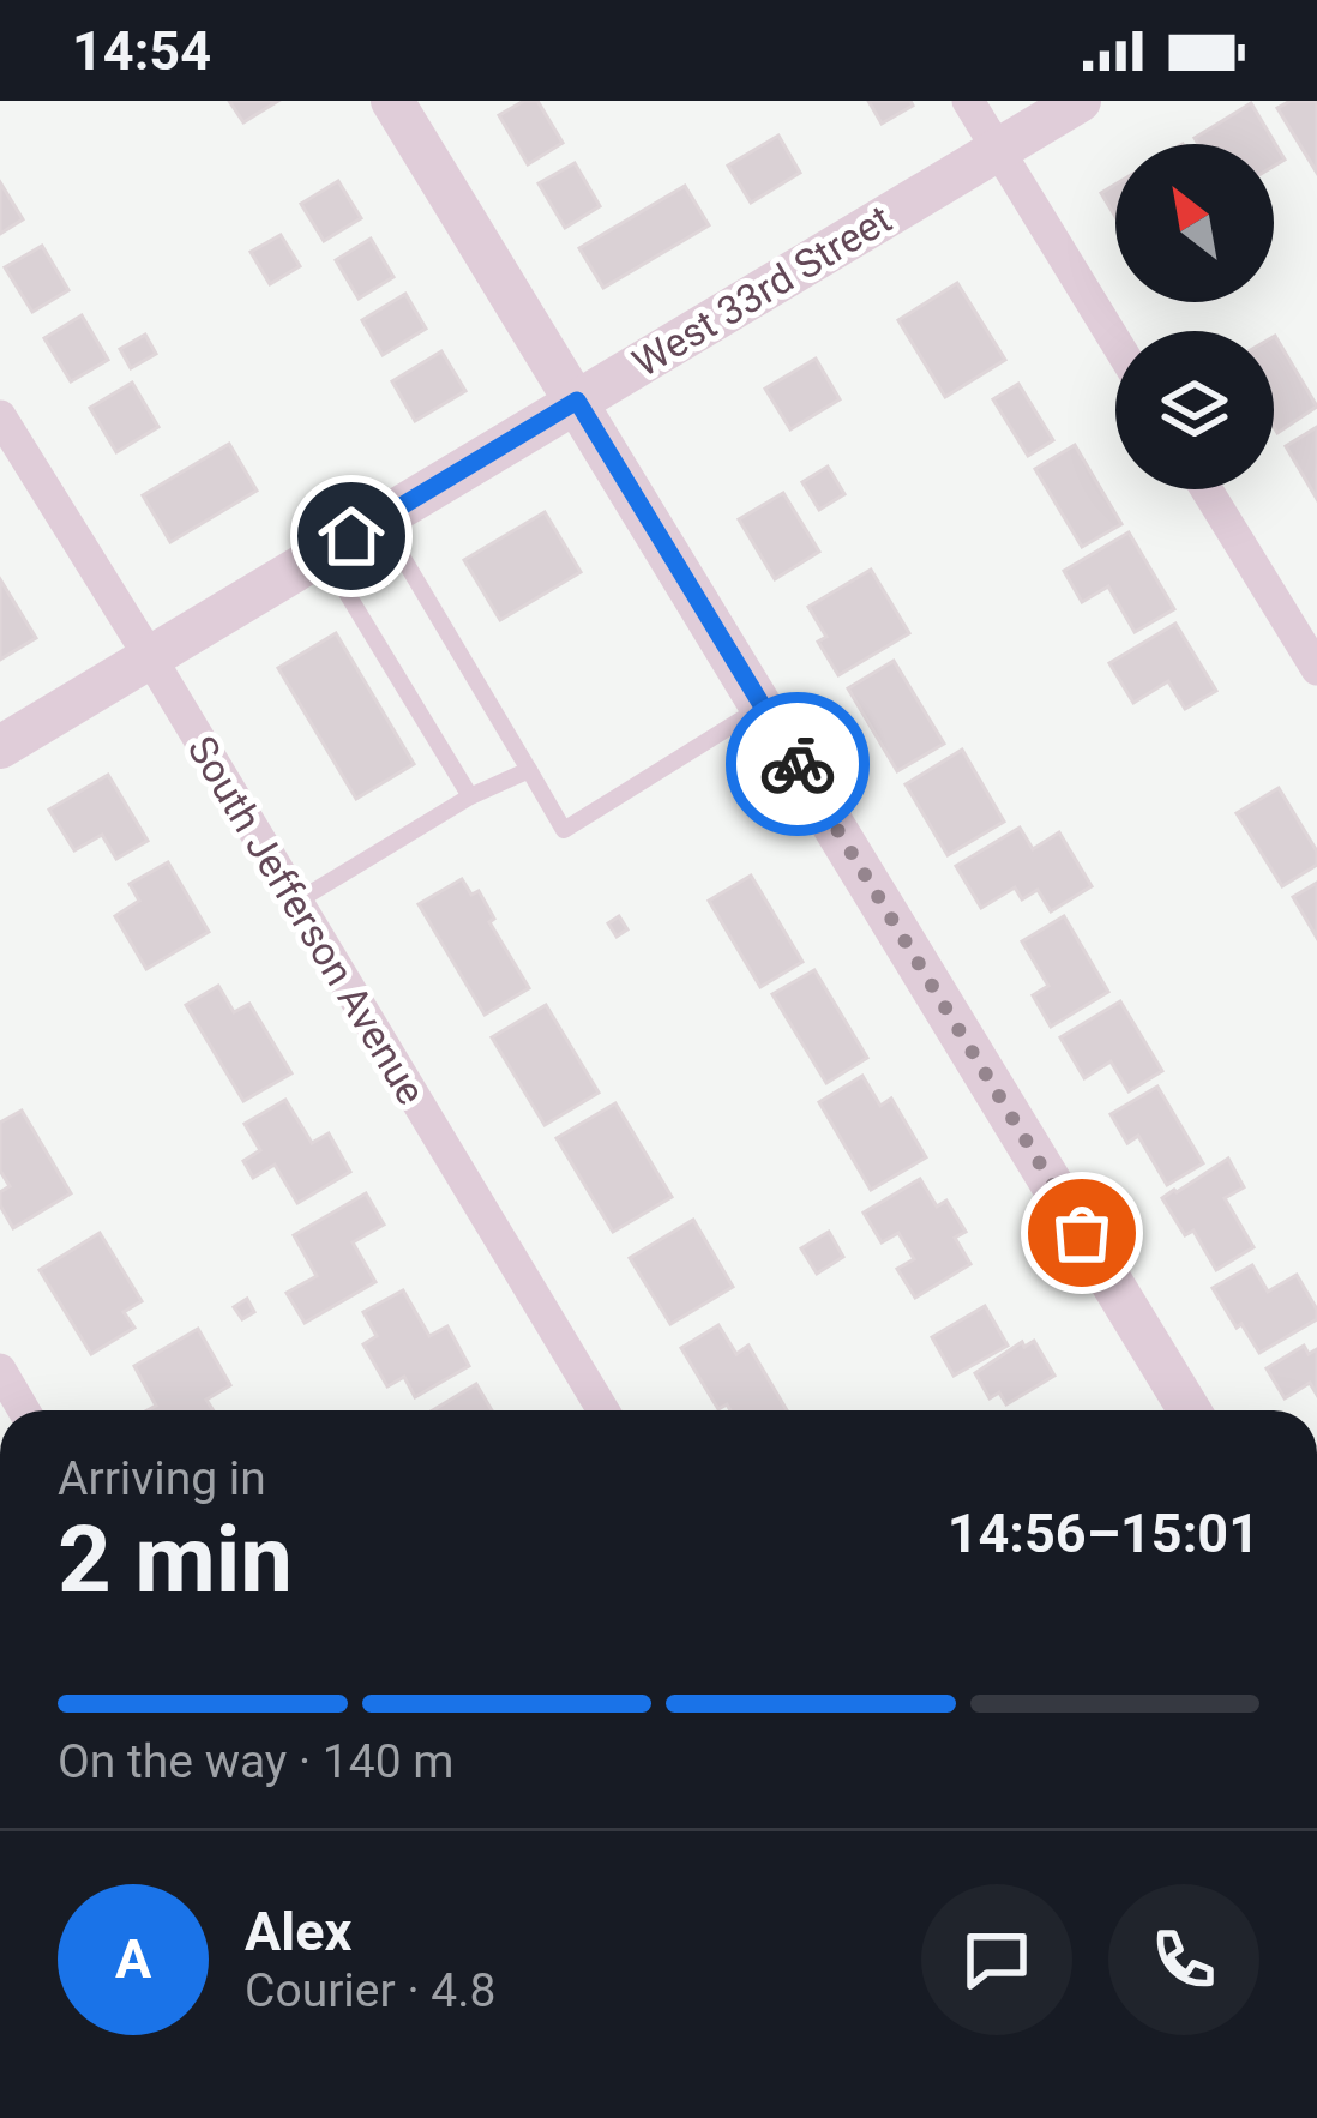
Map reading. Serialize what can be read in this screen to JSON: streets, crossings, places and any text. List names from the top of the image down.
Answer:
{
  "streets": {
    "street": ["West 33rd Street", "South Jefferson Avenue"]
  },
  "crossings": [
    ["West 33rd Street", "South Jefferson Avenue"]
  ],
  "north": "top left",
  "page": {
    "status": "14:54",
    "heading": ["2 min", "Arriving in", "14:56–15:01"],
    "panel": ["Alex", "Courier · 4.8"],
    "bar": "On the way · 140 m",
    "round": "A"
  }
}
